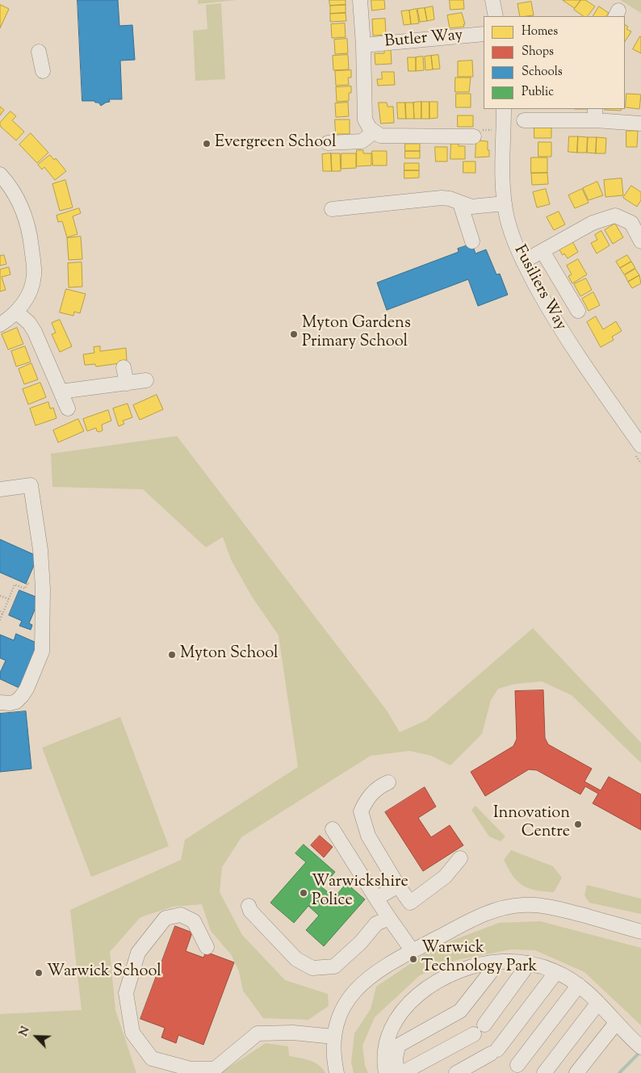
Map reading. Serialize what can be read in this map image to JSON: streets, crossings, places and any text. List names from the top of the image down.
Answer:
{
  "streets": {
    "street": ["Butler Way", "Fusiliers Way"]
  },
  "places": [
    "Evergreen School",
    "Myton Gardens Primary School",
    "Myton School",
    "Innovation Centre",
    "Warwickshire Police",
    "Warwick Technology Park",
    "Warwick School"
  ],
  "legend": [
    "Homes",
    "Shops",
    "Schools",
    "Public"
  ],
  "north": "top left"
}
